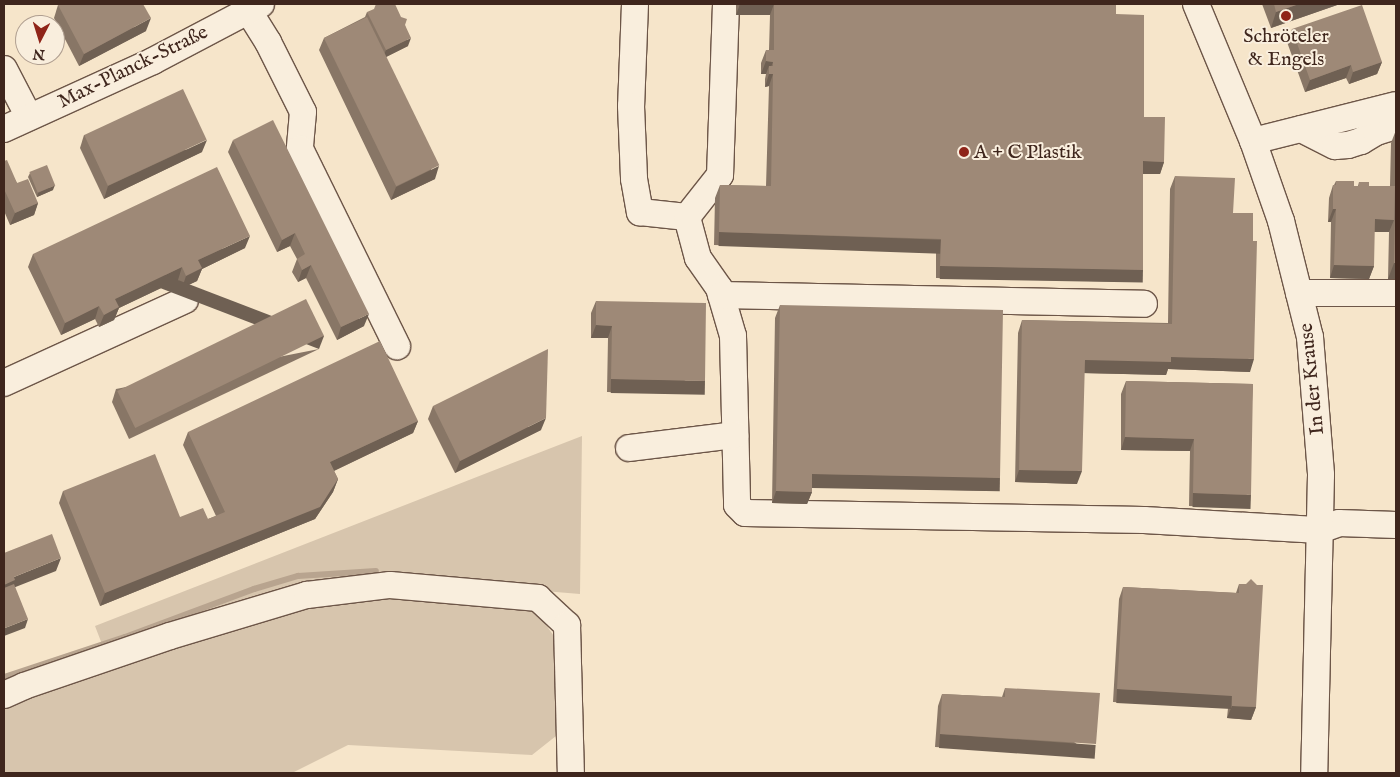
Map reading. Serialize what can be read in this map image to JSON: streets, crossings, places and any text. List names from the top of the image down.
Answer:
{
  "streets": {
    "street": ["Max-Planck-Straße", "In der Krause"]
  },
  "places": ["Schröteler & Engels", "A + C Plastik"],
  "north": "bottom"
}
